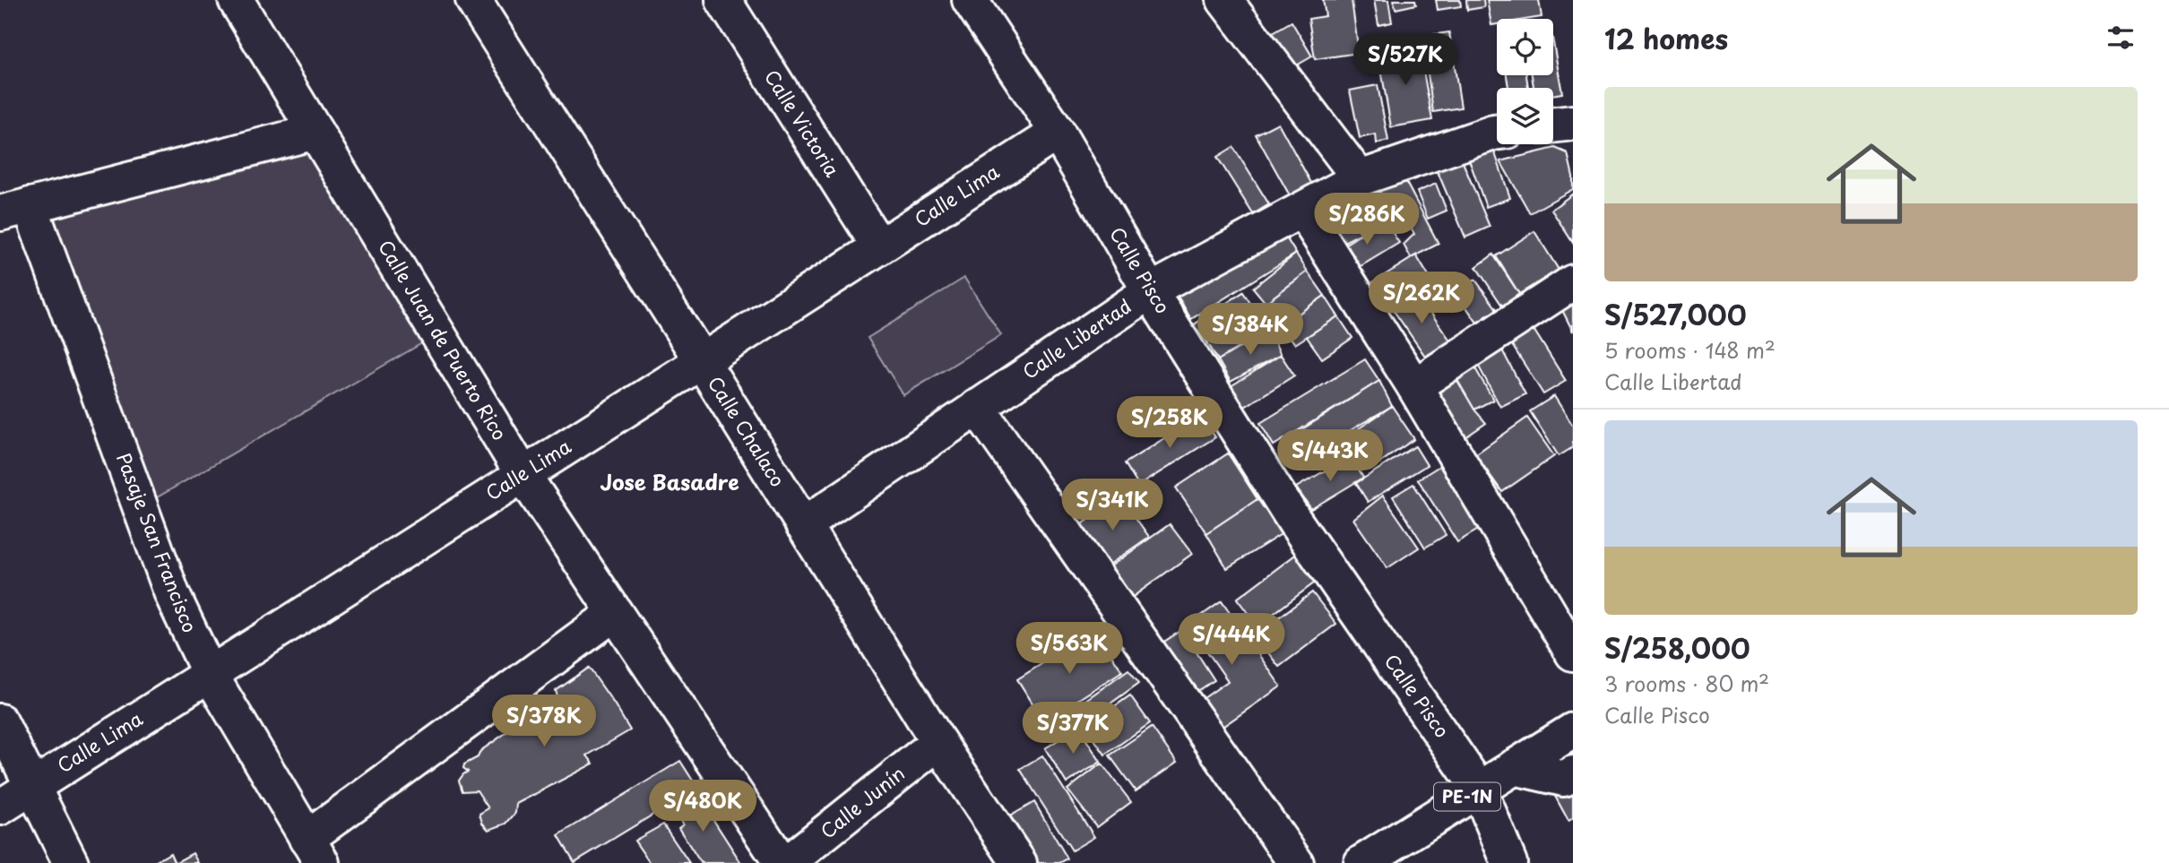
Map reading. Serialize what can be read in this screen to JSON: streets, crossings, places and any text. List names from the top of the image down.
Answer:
{
  "streets": {
    "street": [
      "Calle Victoria",
      "Calle Lima",
      "Calle Pisco",
      "Calle Libertad",
      "Calle Juan de Puerto Rico",
      "Calle Chalaco",
      "Pasaje San Francisco",
      "PE-1N",
      "Calle Junín"
    ]
  },
  "crossings": [
    ["Calle Victoria", "Calle Lima"],
    ["Calle Lima", "Calle Pisco"],
    ["Calle Lima", "Calle Juan de Puerto Rico"],
    ["Calle Lima", "Calle Chalaco"],
    ["Calle Lima", "Pasaje San Francisco"],
    ["Calle Pisco", "Calle Libertad"],
    ["Calle Pisco", "PE-1N"],
    ["Calle Libertad", "Calle Chalaco"],
    ["Calle Chalaco", "Calle Junín"]
  ],
  "districts": ["Jose Basadre"],
  "page": {
    "heading": "12 homes",
    "price": [
      "S/527K",
      "S/286K",
      "S/262K",
      "S/384K",
      "S/258K",
      "S/443K",
      "S/341K",
      "S/444K",
      "S/563K",
      "S/378K",
      "S/377K",
      "S/480K"
    ],
    "list": [
      {
        "name": "S/527,000",
        "note": "5 rooms · 148 m² · Calle Libertad"
      },
      {
        "name": "S/258,000",
        "note": "3 rooms · 80 m² · Calle Pisco"
      }
    ]
  }
}
